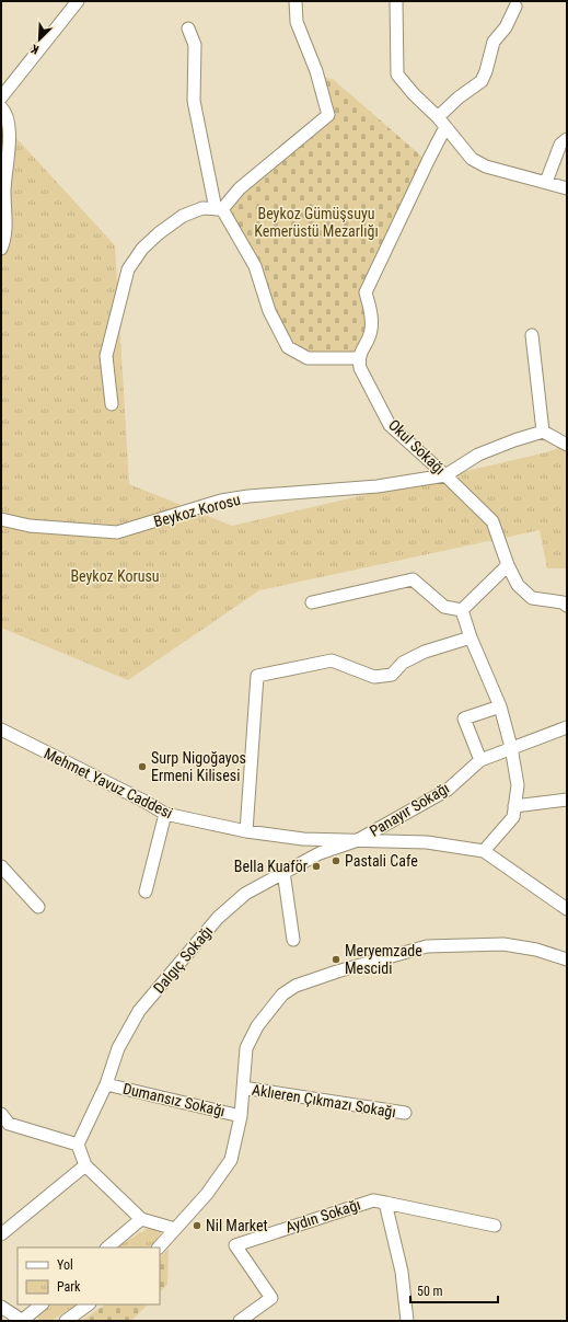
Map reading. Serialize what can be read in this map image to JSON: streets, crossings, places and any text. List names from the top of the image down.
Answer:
{
  "streets": {
    "street": [
      "Okul Sokağı",
      "Beykoz Korosu",
      "Mehmet Yavuz Caddesi",
      "Panayır Sokağı",
      "Dalgıç Sokağı",
      "Dumansız Sokağı",
      "Aklıeren Çıkmazı Sokağı",
      "Aydın Sokağı"
    ]
  },
  "crossings": [
    ["Okul Sokağı", "Beykoz Korosu"],
    ["Mehmet Yavuz Caddesi", "Panayır Sokağı"],
    ["Mehmet Yavuz Caddesi", "Dalgıç Sokağı"],
    ["Panayır Sokağı", "Dalgıç Sokağı"],
    ["Dalgıç Sokağı", "Dumansız Sokağı"]
  ],
  "parks": ["Beykoz Gümüşsuyu Kemerüstü Mezarlığı", "Beykoz Korusu"],
  "places": [
    "Surp Nigoğayos Ermeni Kilisesi",
    "Pastali Cafe",
    "Bella Kuaför",
    "Meryemzade Mescidi",
    "Nil Market"
  ],
  "legend": ["Yol", "Park"],
  "scale_bar": "50 m",
  "north": "bottom left"
}
